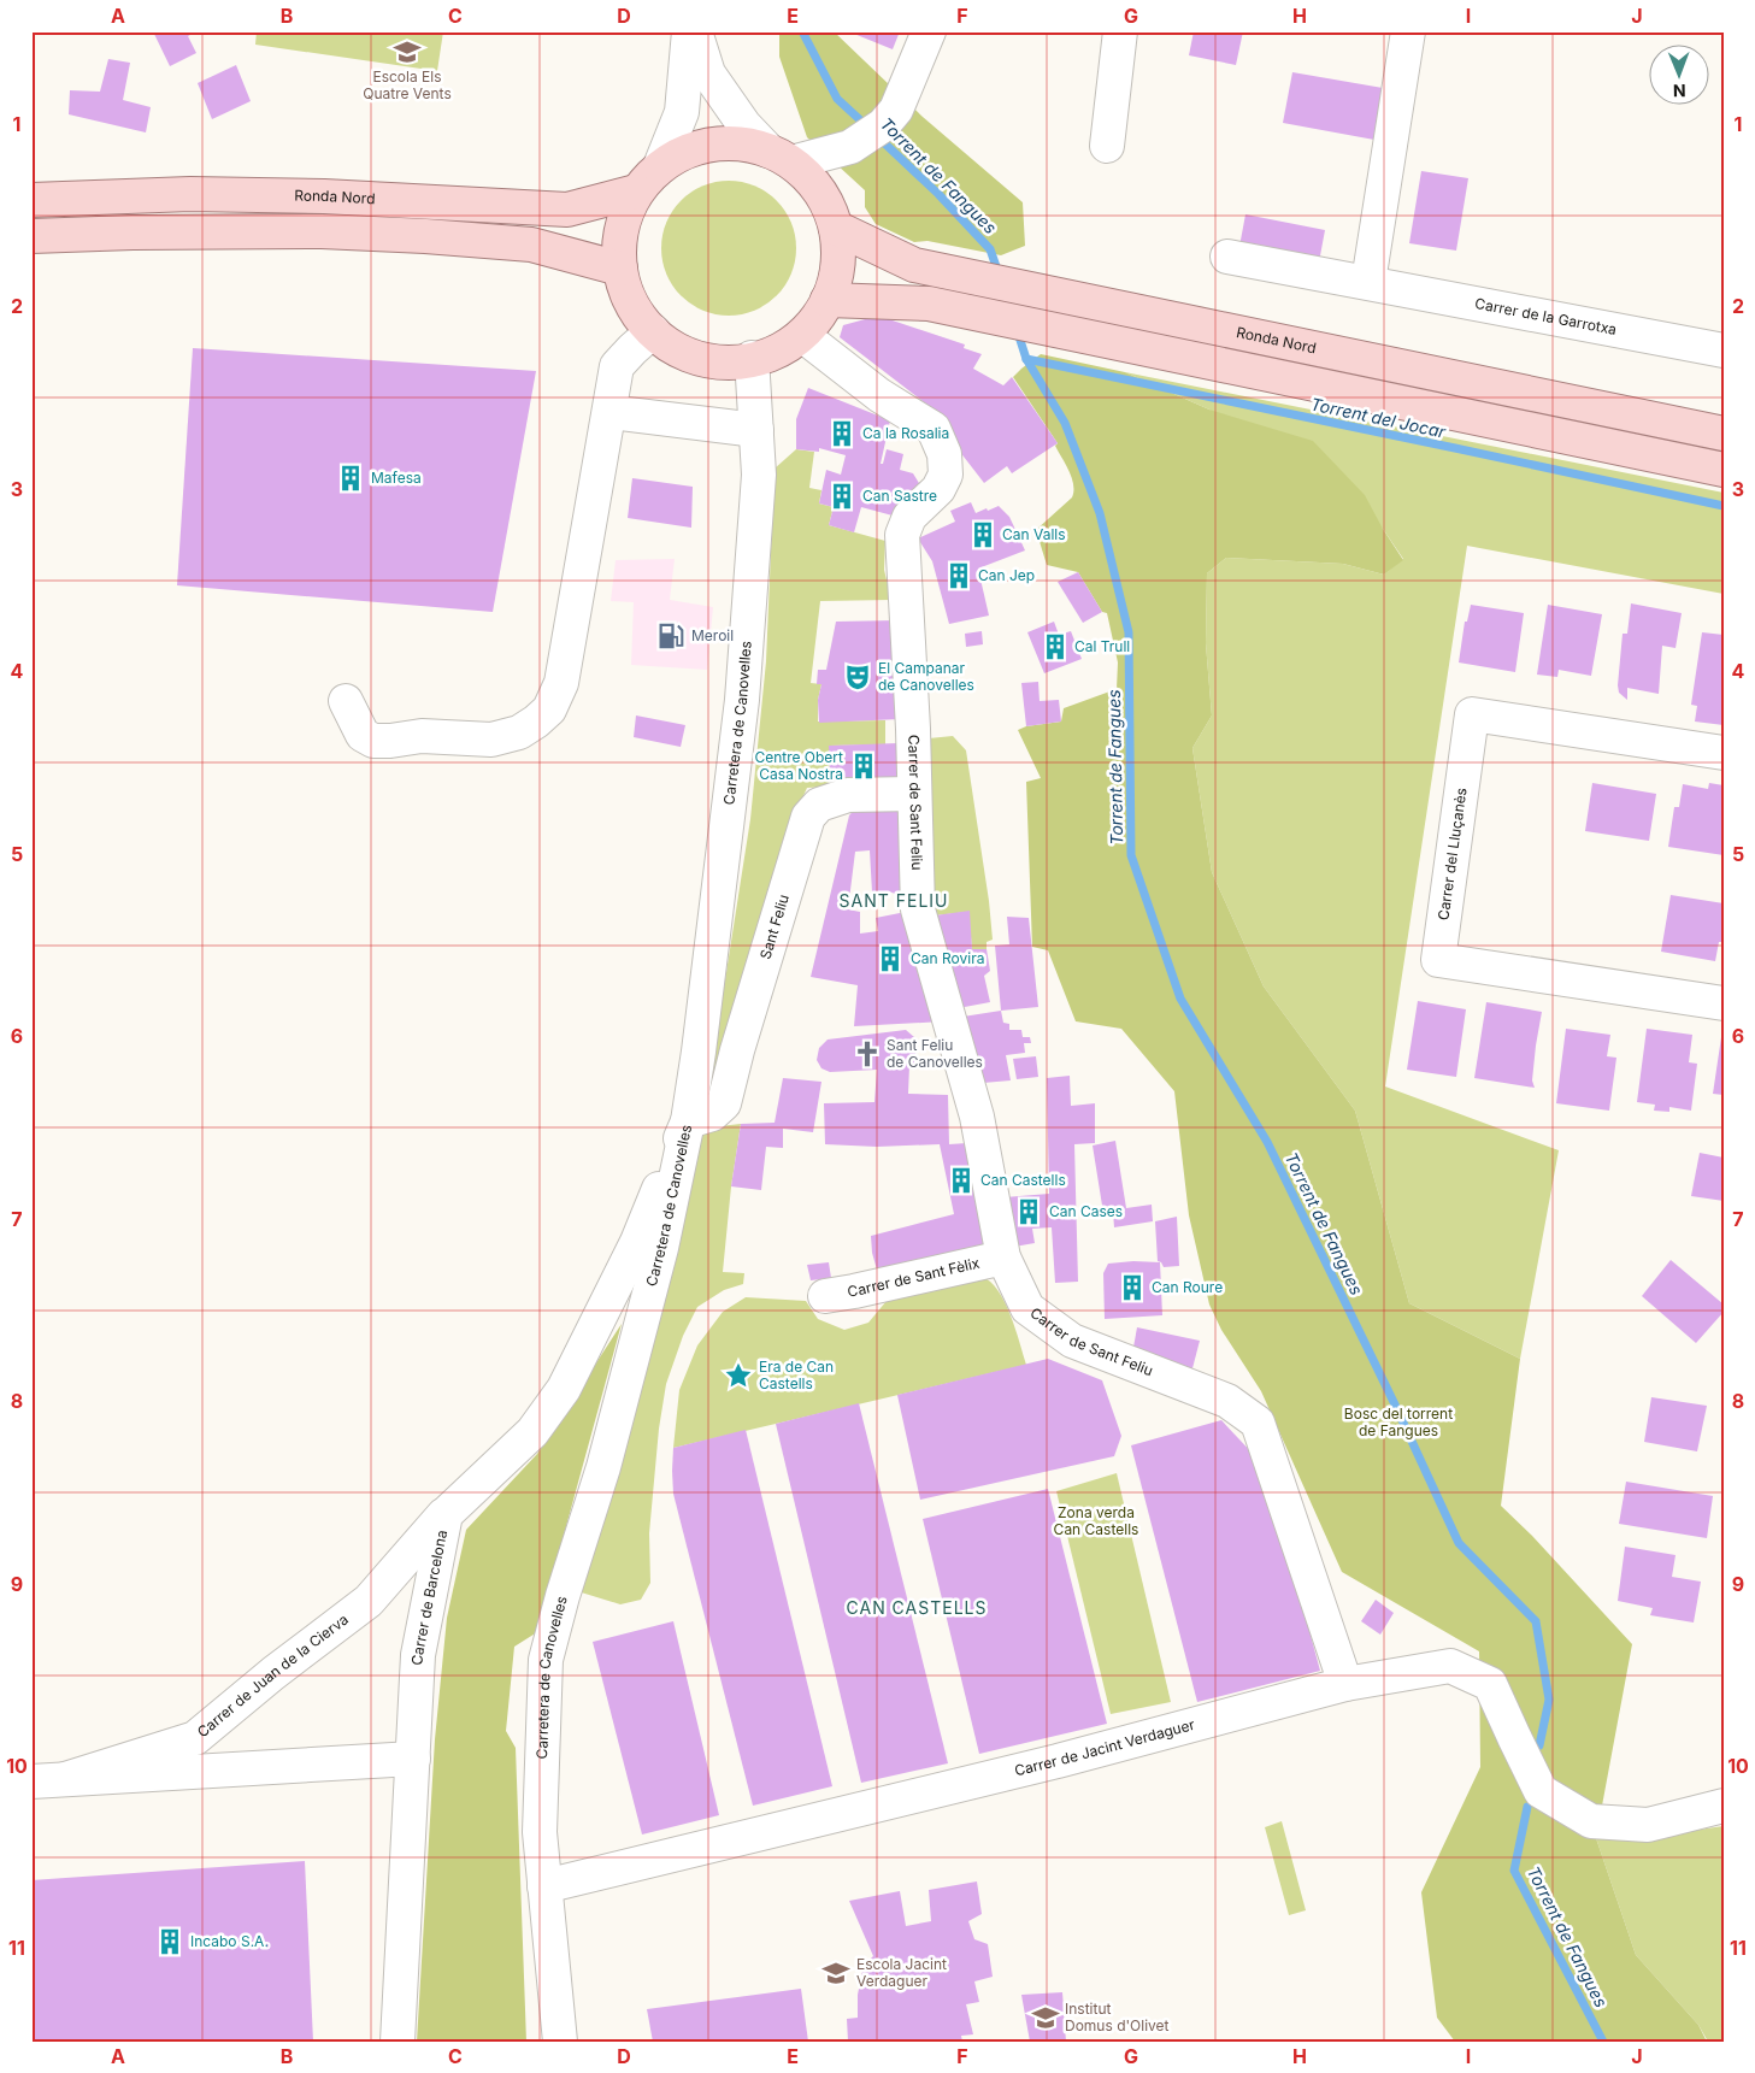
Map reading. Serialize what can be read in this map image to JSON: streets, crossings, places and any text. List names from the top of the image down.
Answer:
{
  "streets": {
    "main road": ["Ronda Nord"],
    "street": [
      "Carrer de la Garrotxa",
      "Carretera de Canovelles",
      "Carrer de Sant Feliu",
      "Carrer del Lluçanès",
      "Sant Feliu",
      "Carrer de Sant Fèlix",
      "Carrer de Barcelona",
      "Carrer de Juan de la Cierva",
      "Carrer de Jacint Verdaguer"
    ]
  },
  "crossings": [
    ["Carretera de Canovelles", "Sant Feliu"],
    ["Carretera de Canovelles", "Carrer de Barcelona"],
    ["Carretera de Canovelles", "Carrer de Jacint Verdaguer"],
    ["Carrer de Sant Feliu", "Sant Feliu"],
    ["Carrer de Sant Feliu", "Carrer de Sant Fèlix"],
    ["Carrer de Sant Feliu", "Carrer de Jacint Verdaguer"],
    ["Sant Feliu", "Carrer de Barcelona"],
    ["Carrer de Barcelona", "Carrer de Juan de la Cierva"]
  ],
  "districts": ["SANT FELIU", "CAN CASTELLS"],
  "water": ["Torrent de Fangues", "Torrent del Jocar"],
  "parks": ["Bosc del torrent de Fangues", "Zona verda Can Castells"],
  "places": {
    "school or university": ["Escola Els Quatre Vents", "Escola Jacint Verdaguer", "Institut Domus d'Olivet"],
    "building": [
      "Ca la Rosalia",
      "Mafesa",
      "Can Sastre",
      "Can Valls",
      "Can Jep",
      "Cal Trull",
      "Centre Obert Casa Nostra",
      "Can Rovira",
      "Can Castells",
      "Can Cases",
      "Can Roure",
      "Incabo S.A."
    ],
    "fuel station": ["Meroil"],
    "theatre": ["El Campanar de Canovelles"],
    "church": ["Sant Feliu de Canovelles"],
    "place": ["Era de Can Castells"]
  },
  "north": "bottom",
  "grid": {
    "columns": [
      "A",
      "B",
      "C",
      "D",
      "E",
      "F",
      "G",
      "H",
      "I",
      "J"
    ],
    "rows": [
      "1",
      "2",
      "3",
      "4",
      "5",
      "6",
      "7",
      "8",
      "9",
      "10",
      "11"
    ]
  }
}
